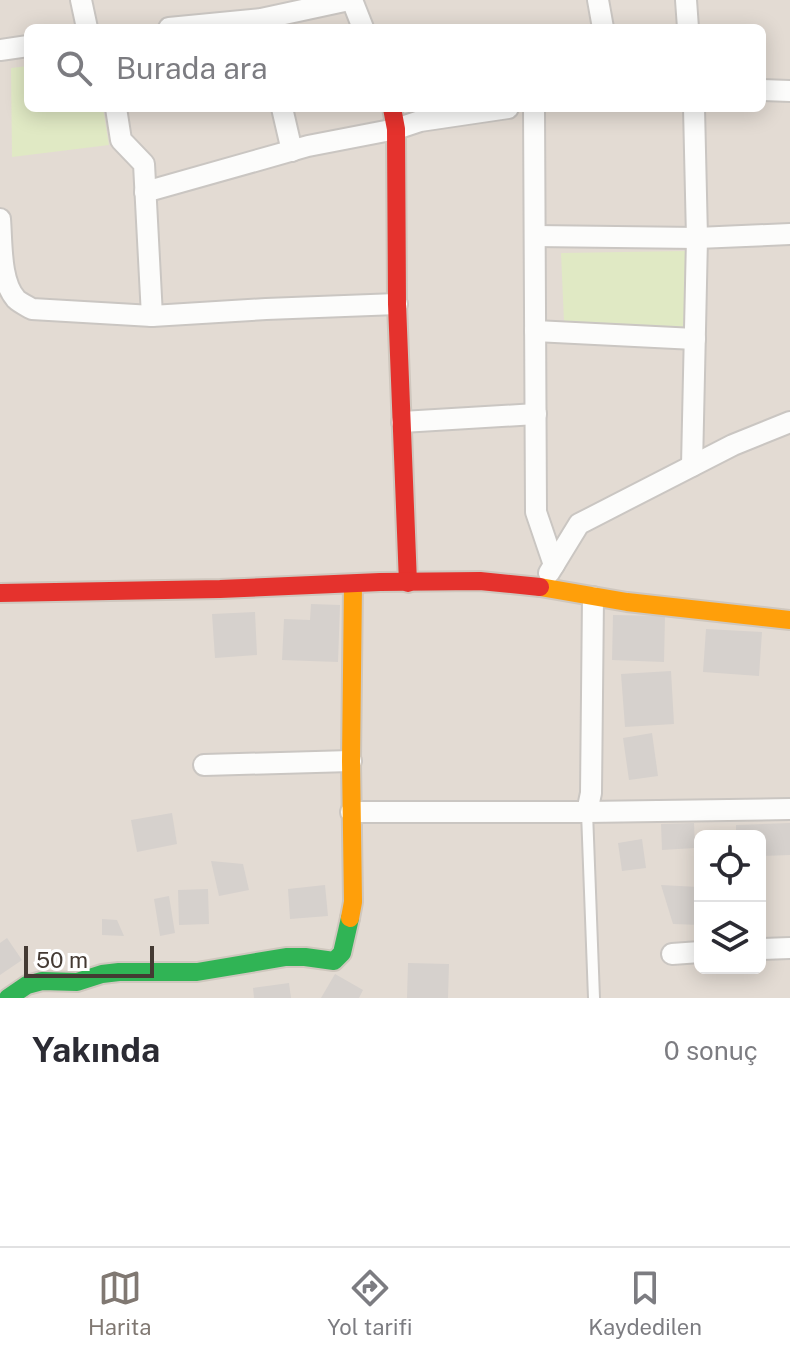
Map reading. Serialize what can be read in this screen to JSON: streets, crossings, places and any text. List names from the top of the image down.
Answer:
{
  "scale_bar": "50 m",
  "page": {
    "search": "Burada ara",
    "scale": "50 m",
    "heading": ["Yakında", "0 sonuç"],
    "nav": ["Harita", "Yol tarifi", "Kaydedilen"]
  }
}
